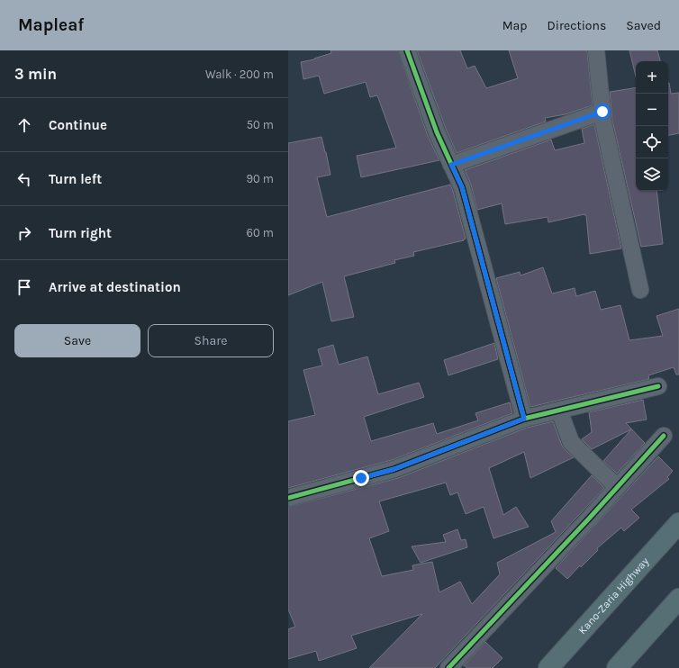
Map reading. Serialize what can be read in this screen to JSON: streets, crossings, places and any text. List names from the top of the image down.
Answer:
{
  "streets": {
    "highway": ["Kano-Zaria Highway"]
  },
  "page": {
    "header": "Mapleaf",
    "nav": ["Map", "Directions", "Saved"],
    "heading": ["3 min", "Walk · 200 m"],
    "map_buttons": ["+", "−"],
    "list": [
      ["Continue", "50 m"],
      ["Turn left", "90 m"],
      ["Turn right", "60 m"],
      "Arrive at destination"
    ],
    "buttons": ["Save", "Share"]
  }
}
